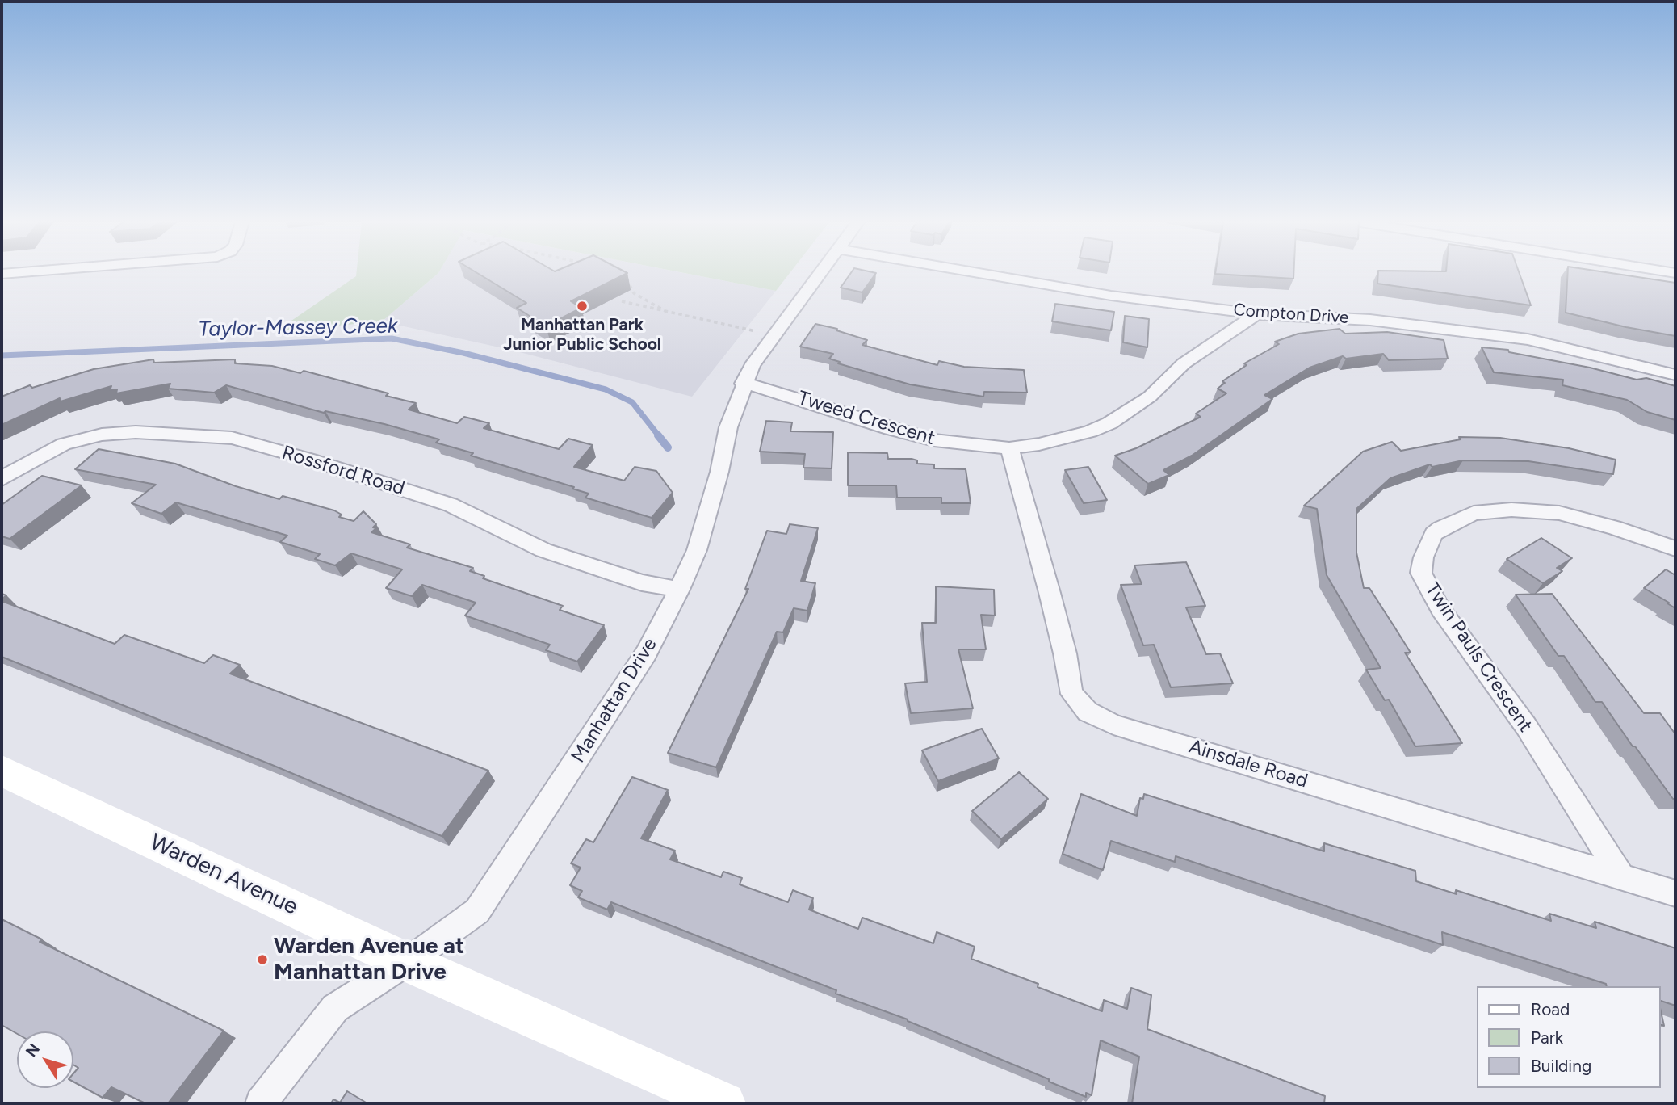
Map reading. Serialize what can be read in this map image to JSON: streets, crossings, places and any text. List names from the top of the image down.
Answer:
{
  "streets": {
    "main road": ["Warden Avenue"],
    "street": [
      "Compton Drive",
      "Tweed Crescent",
      "Rossford Road",
      "Twin Pauls Crescent",
      "Manhattan Drive",
      "Ainsdale Road"
    ]
  },
  "crossings": [
    ["Compton Drive", "Tweed Crescent"],
    ["Tweed Crescent", "Manhattan Drive"],
    ["Tweed Crescent", "Ainsdale Road"],
    ["Rossford Road", "Manhattan Drive"],
    ["Twin Pauls Crescent", "Ainsdale Road"],
    ["Manhattan Drive", "Warden Avenue"]
  ],
  "water": ["Taylor-Massey Creek"],
  "places": ["Manhattan Park Junior Public School", "Warden Avenue at Manhattan Drive"],
  "legend": ["Road", "Park", "Building"],
  "north": "top left"
}
